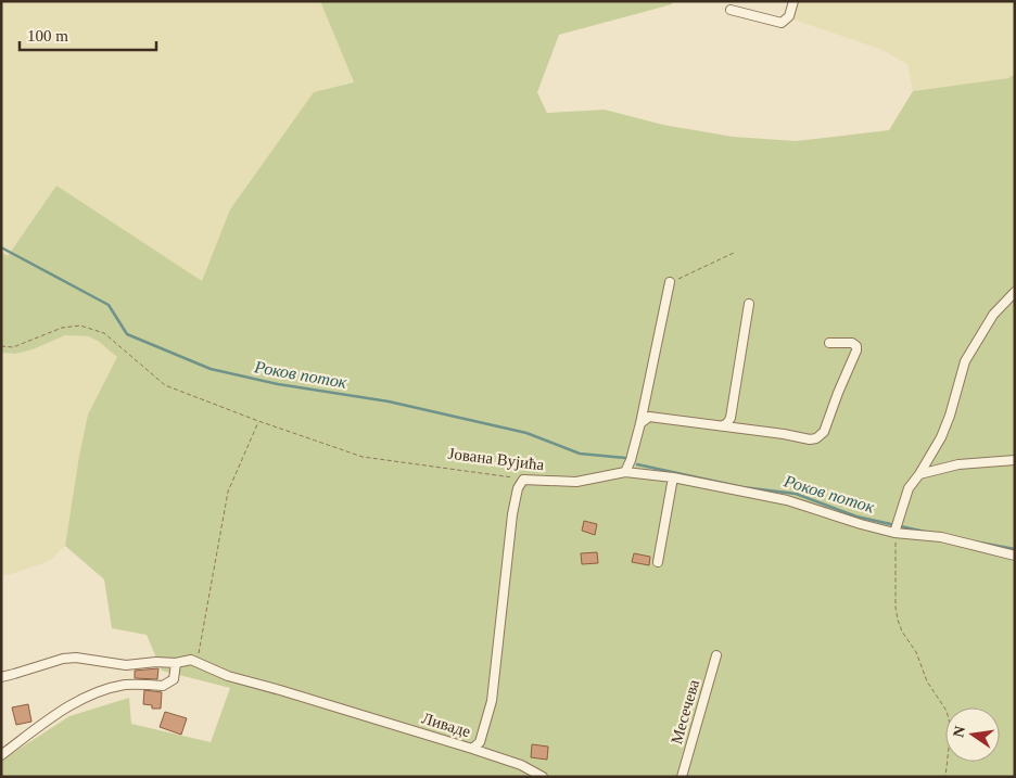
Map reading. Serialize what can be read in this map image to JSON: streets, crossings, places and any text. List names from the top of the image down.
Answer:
{
  "streets": {
    "street": ["Јована Вујића", "Месечева", "Ливаде"]
  },
  "crossings": [
    ["Јована Вујића", "Ливаде"]
  ],
  "water": ["Роков поток"],
  "scale_bar": "100 m",
  "north": "left"
}
